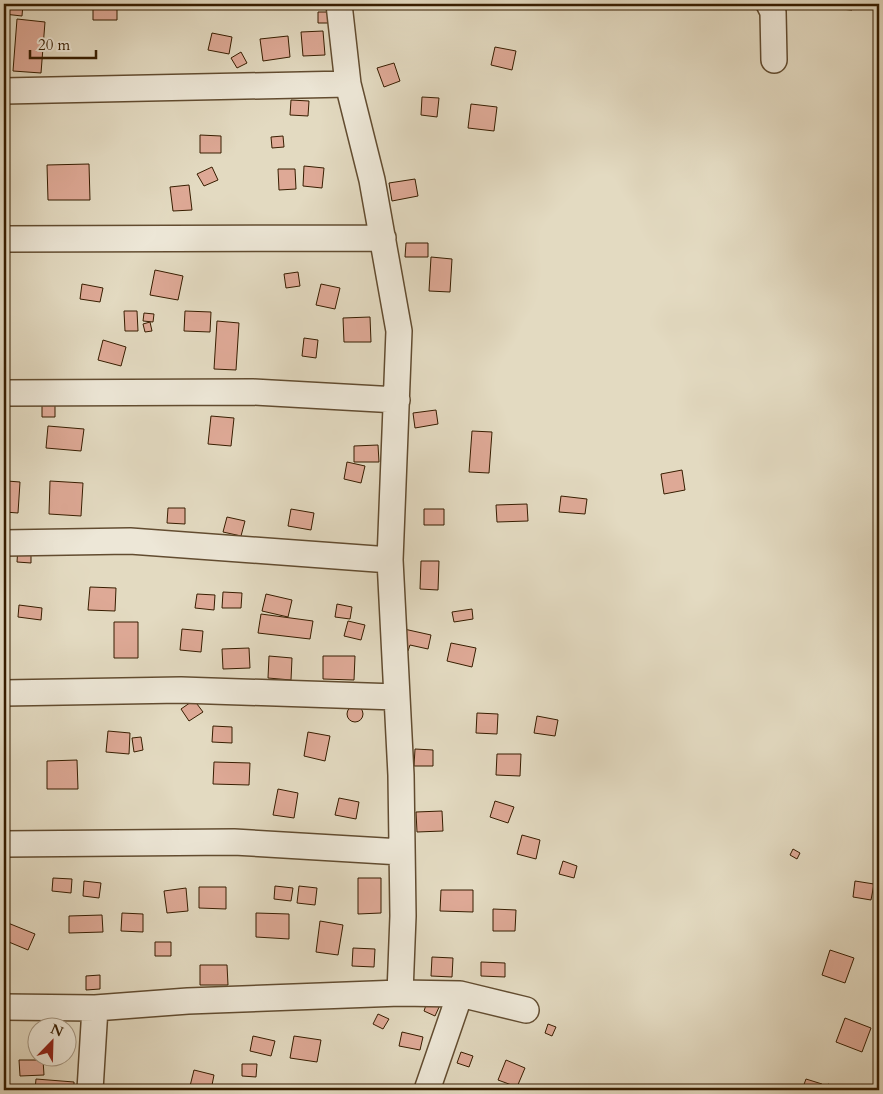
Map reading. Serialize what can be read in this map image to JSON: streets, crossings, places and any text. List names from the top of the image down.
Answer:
{
  "scale_bar": "20 m",
  "north": "top right"
}
